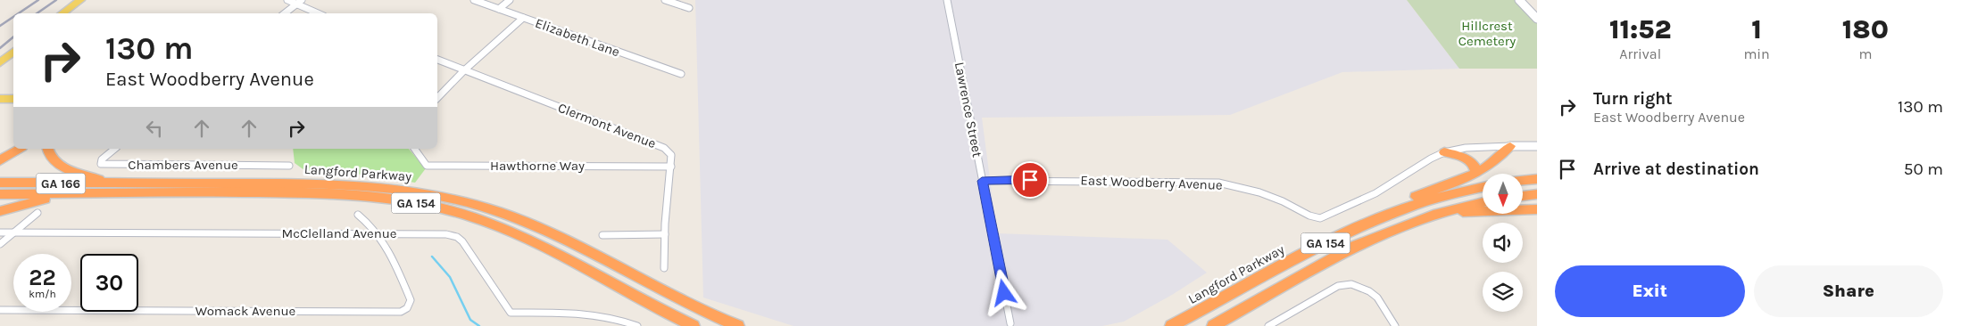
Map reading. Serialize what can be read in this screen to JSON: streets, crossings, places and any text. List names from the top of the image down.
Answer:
{
  "streets": {
    "highway": ["Langford Parkway", "GA 166", "GA 154"],
    "street": [
      "Elizabeth Lane",
      "Lawrence Street",
      "Clermont Avenue",
      "Chambers Avenue",
      "Hawthorne Way",
      "East Woodberry Avenue",
      "McClelland Avenue",
      "Womack Avenue"
    ]
  },
  "crossings": [
    ["Lawrence Street", "East Woodberry Avenue"],
    ["Clermont Avenue", "Hawthorne Way"],
    ["Langford Parkway", "GA 154"],
    ["McClelland Avenue", "Womack Avenue"]
  ],
  "parks": ["Hillcrest Cemetery"],
  "north": "bottom",
  "page": {
    "eta": [
      "11:52",
      "Arrival",
      "1",
      "min",
      "180",
      "m"
    ],
    "turn": ["130 m", "East Woodberry Avenue"],
    "list": [
      {
        "name": "Turn right",
        "note": "East Woodberry Avenue",
        "value": "130 m"
      },
      {
        "name": "Arrive at destination",
        "value": "50 m"
      }
    ],
    "speed": "22 km/h",
    "limit": "30",
    "buttons": ["Exit", "Share"]
  }
}
